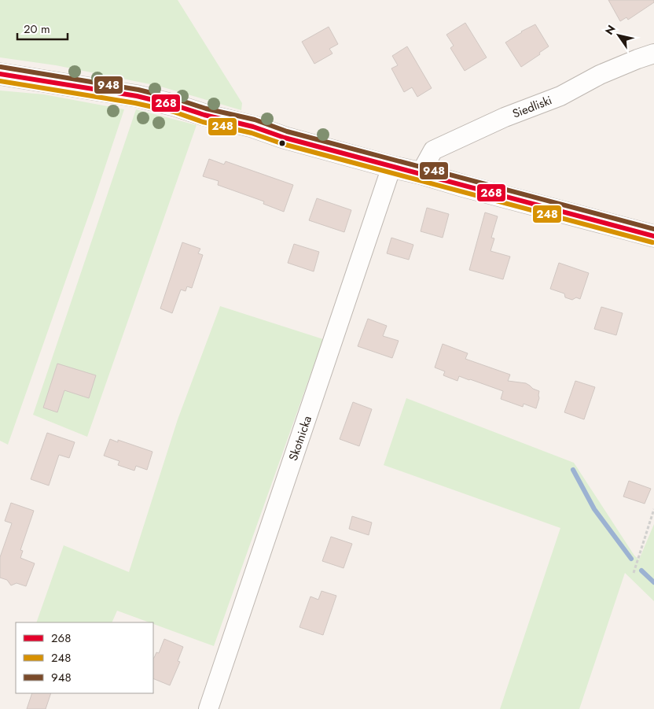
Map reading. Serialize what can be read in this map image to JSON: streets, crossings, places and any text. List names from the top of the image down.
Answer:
{
  "streets": {
    "street": ["Siedliski", "Skotnicka"]
  },
  "lines": ["transit line 948", "transit line 268", "transit line 248"],
  "legend": ["268", "248", "948"],
  "scale_bar": "20 m",
  "north": "top left"
}
